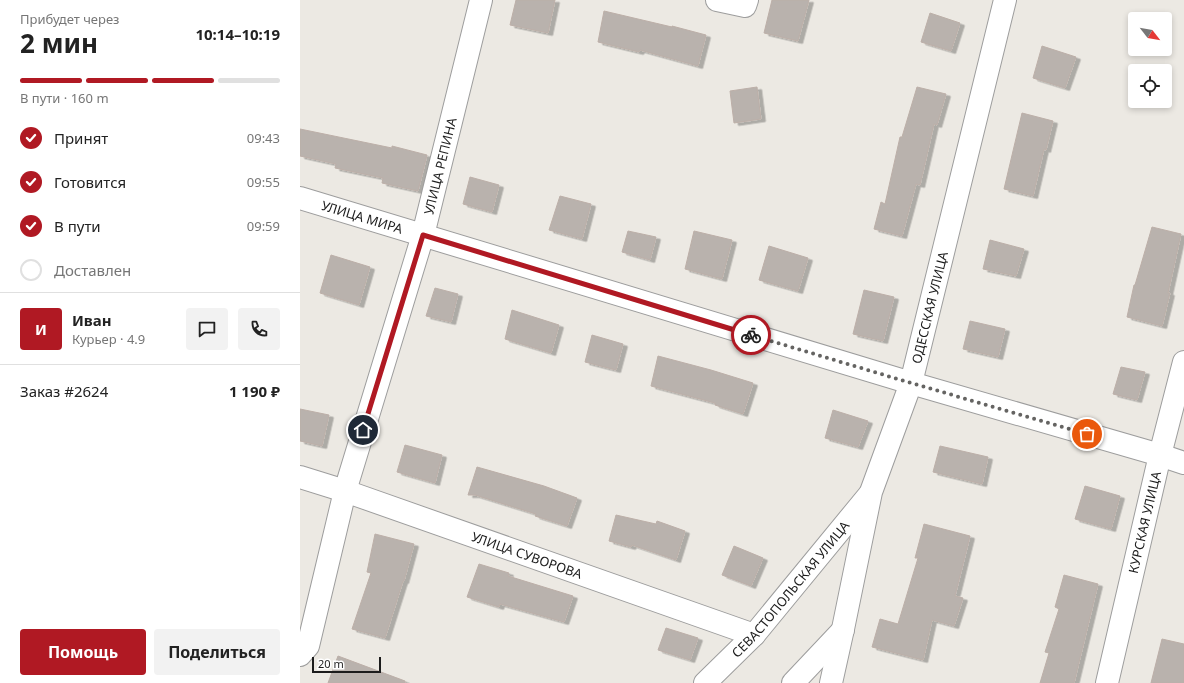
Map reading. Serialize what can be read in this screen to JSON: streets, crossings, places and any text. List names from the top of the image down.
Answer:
{
  "streets": {
    "street": [
      "УЛИЦА РЕПИНА",
      "УЛИЦА МИРА",
      "ОДЕССКАЯ УЛИЦА",
      "КУРСКАЯ УЛИЦА",
      "УЛИЦА СУВОРОВА",
      "СЕВАСТОПОЛЬСКАЯ УЛИЦА"
    ]
  },
  "crossings": [
    ["УЛИЦА РЕПИНА", "УЛИЦА МИРА"],
    ["УЛИЦА РЕПИНА", "УЛИЦА СУВОРОВА"],
    ["УЛИЦА МИРА", "ОДЕССКАЯ УЛИЦА"],
    ["УЛИЦА МИРА", "КУРСКАЯ УЛИЦА"],
    ["ОДЕССКАЯ УЛИЦА", "СЕВАСТОПОЛЬСКАЯ УЛИЦА"],
    ["УЛИЦА СУВОРОВА", "СЕВАСТОПОЛЬСКАЯ УЛИЦА"]
  ],
  "scale_bar": "20 m",
  "north": "bottom right",
  "page": {
    "heading": ["2 мин", "Прибудет через", "10:14–10:19"],
    "panel": [
      "Иван",
      "Курьер · 4.9",
      "Заказ #2624",
      "1 190 ₽"
    ],
    "bar": "В пути · 160 m",
    "list": [
      ["Принят", "09:43"],
      ["Готовится", "09:55"],
      ["В пути", "09:59"],
      "Доставлен"
    ],
    "round": "И",
    "buttons": ["Помощь", "Поделиться"],
    "scale": "20 m"
  }
}
